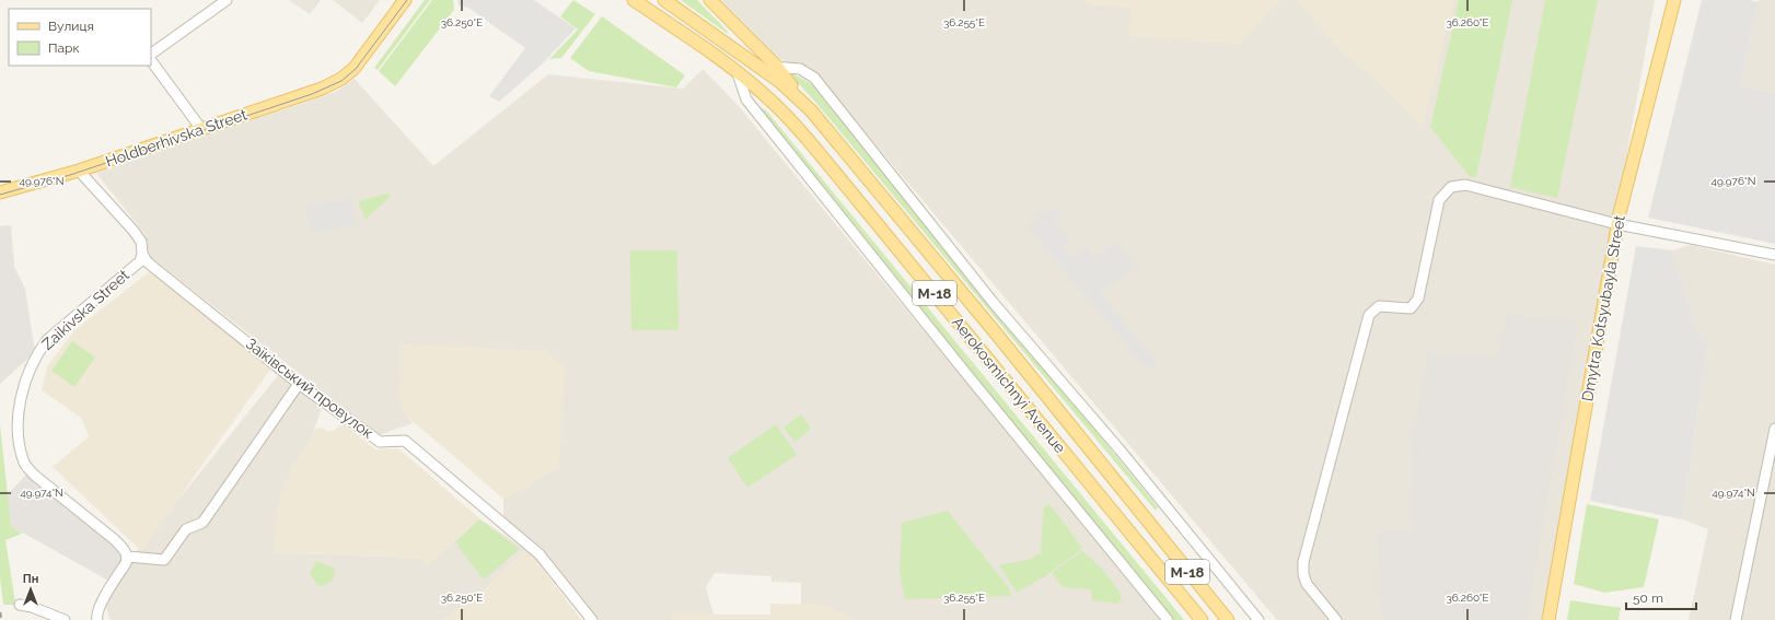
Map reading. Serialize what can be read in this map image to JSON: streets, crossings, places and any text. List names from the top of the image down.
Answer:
{
  "streets": {
    "main road": [
      "Holdberhivska Street",
      "М-18",
      "Dmytra Kotsyubayla Street",
      "Aerokosmichnyi Avenue"
    ],
    "street": ["Zaikivska Street", "Заїківський провулок"]
  },
  "crossings": [
    ["Zaikivska Street", "Заїківський провулок"]
  ],
  "legend": ["Вулиця", "Парк"],
  "scale_bar": "50 m",
  "north": "top",
  "coordinates": [
    "36.250°E",
    "36.255°E",
    "36.260°E",
    "49.976°N",
    "49.974°N"
  ]
}
